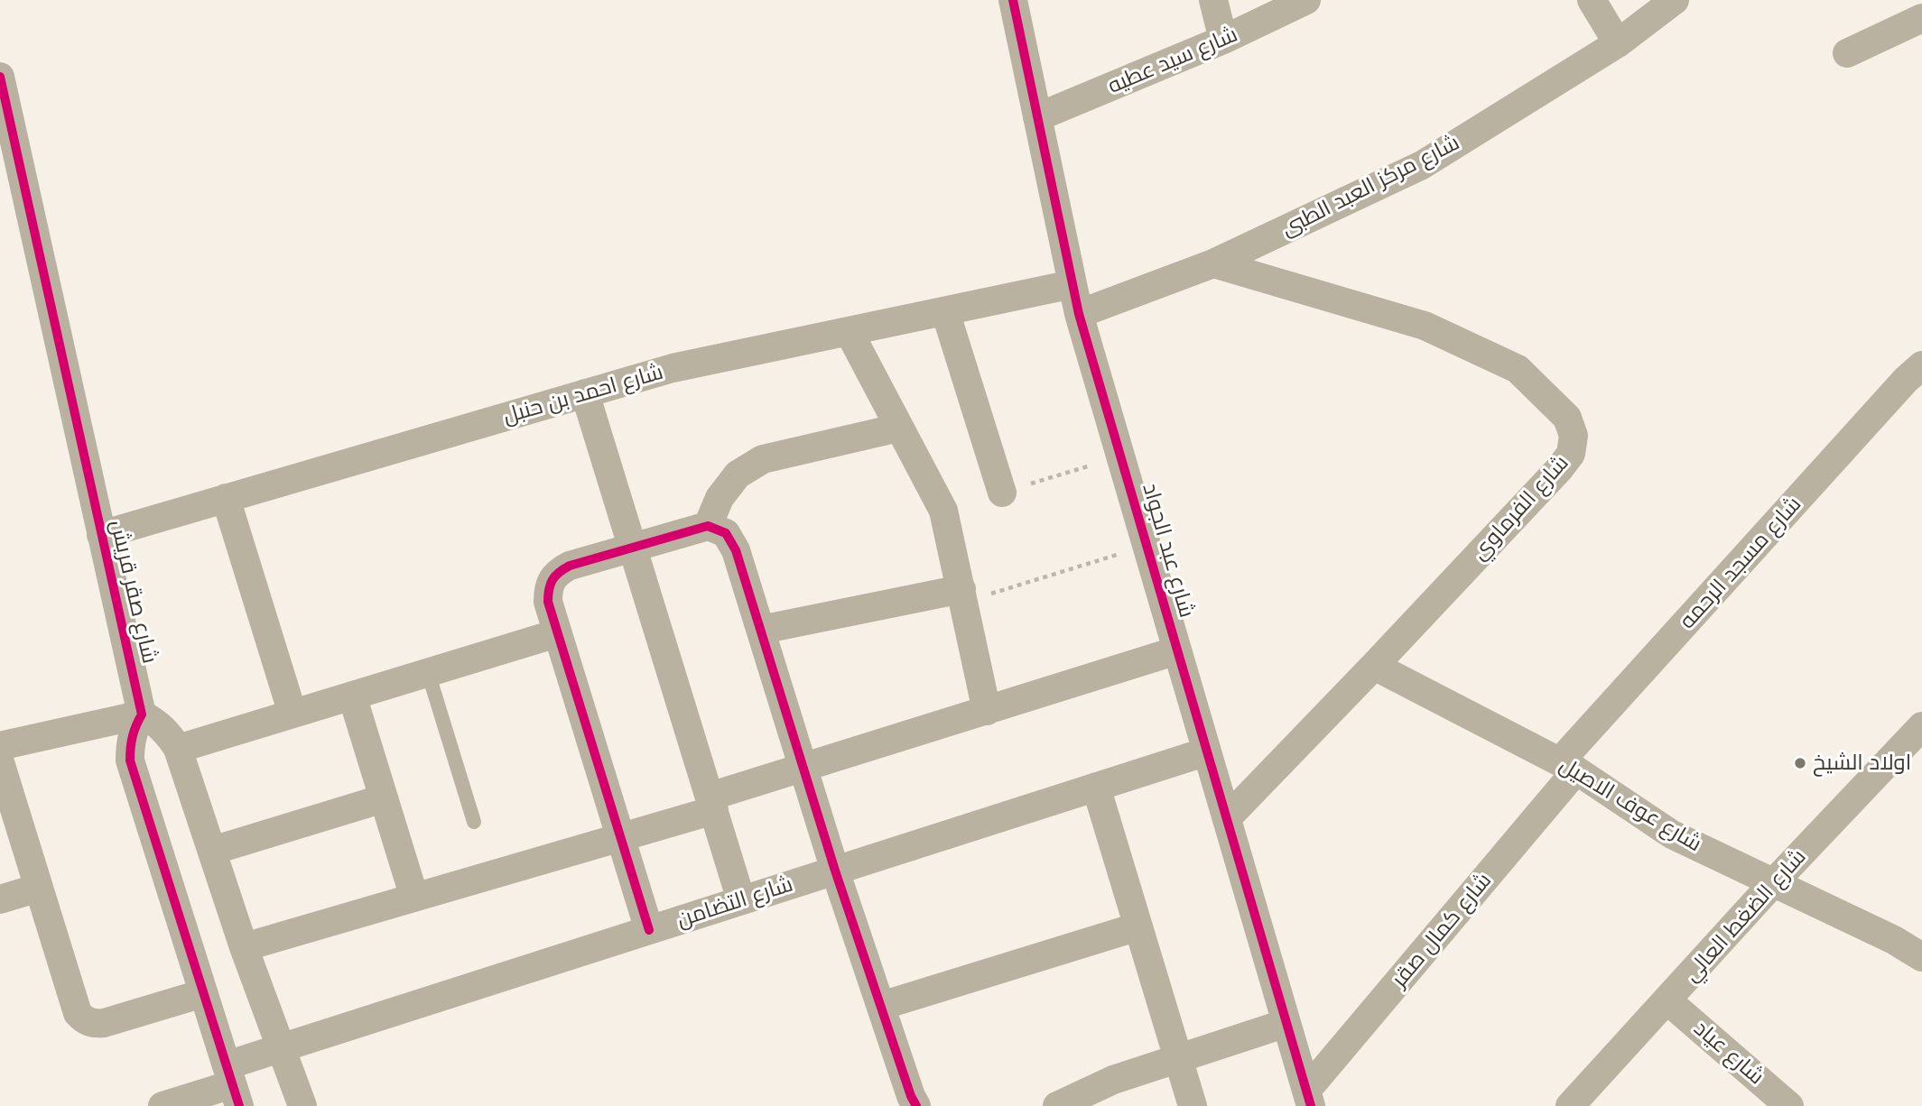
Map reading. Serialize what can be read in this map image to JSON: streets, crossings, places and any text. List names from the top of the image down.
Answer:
{
  "streets": {
    "street": [
      "شارع سيد عطيه",
      "شارع مركز العبد الطبى",
      "شارع احمد بن حنبل",
      "شارع الفرماوي",
      "شارع عبد الجواد",
      "شارع مسجد الرحمه",
      "شارع صقر قريش",
      "شارع عوف الاصيل",
      "شارع التضامن",
      "شارع الضغط العالي",
      "شارع كمال صقر",
      "شارع عياد"
    ]
  },
  "crossings": [
    ["شارع سيد عطيه", "شارع عبد الجواد"],
    ["شارع مركز العبد الطبى", "شارع الفرماوي"],
    ["شارع مركز العبد الطبى", "شارع عبد الجواد"],
    ["شارع احمد بن حنبل", "شارع عبد الجواد"],
    ["شارع احمد بن حنبل", "شارع صقر قريش"],
    ["شارع الفرماوي", "شارع عبد الجواد"],
    ["شارع الفرماوي", "شارع عوف الاصيل"],
    ["شارع عبد الجواد", "شارع التضامن"],
    ["شارع عبد الجواد", "شارع كمال صقر"],
    ["شارع مسجد الرحمه", "شارع عوف الاصيل"],
    ["شارع مسجد الرحمه", "شارع كمال صقر"],
    ["شارع عوف الاصيل", "شارع الضغط العالي"],
    ["شارع عوف الاصيل", "شارع كمال صقر"],
    ["شارع الضغط العالي", "شارع عياد"]
  ],
  "places": ["اولاد الشيخ"]
}
